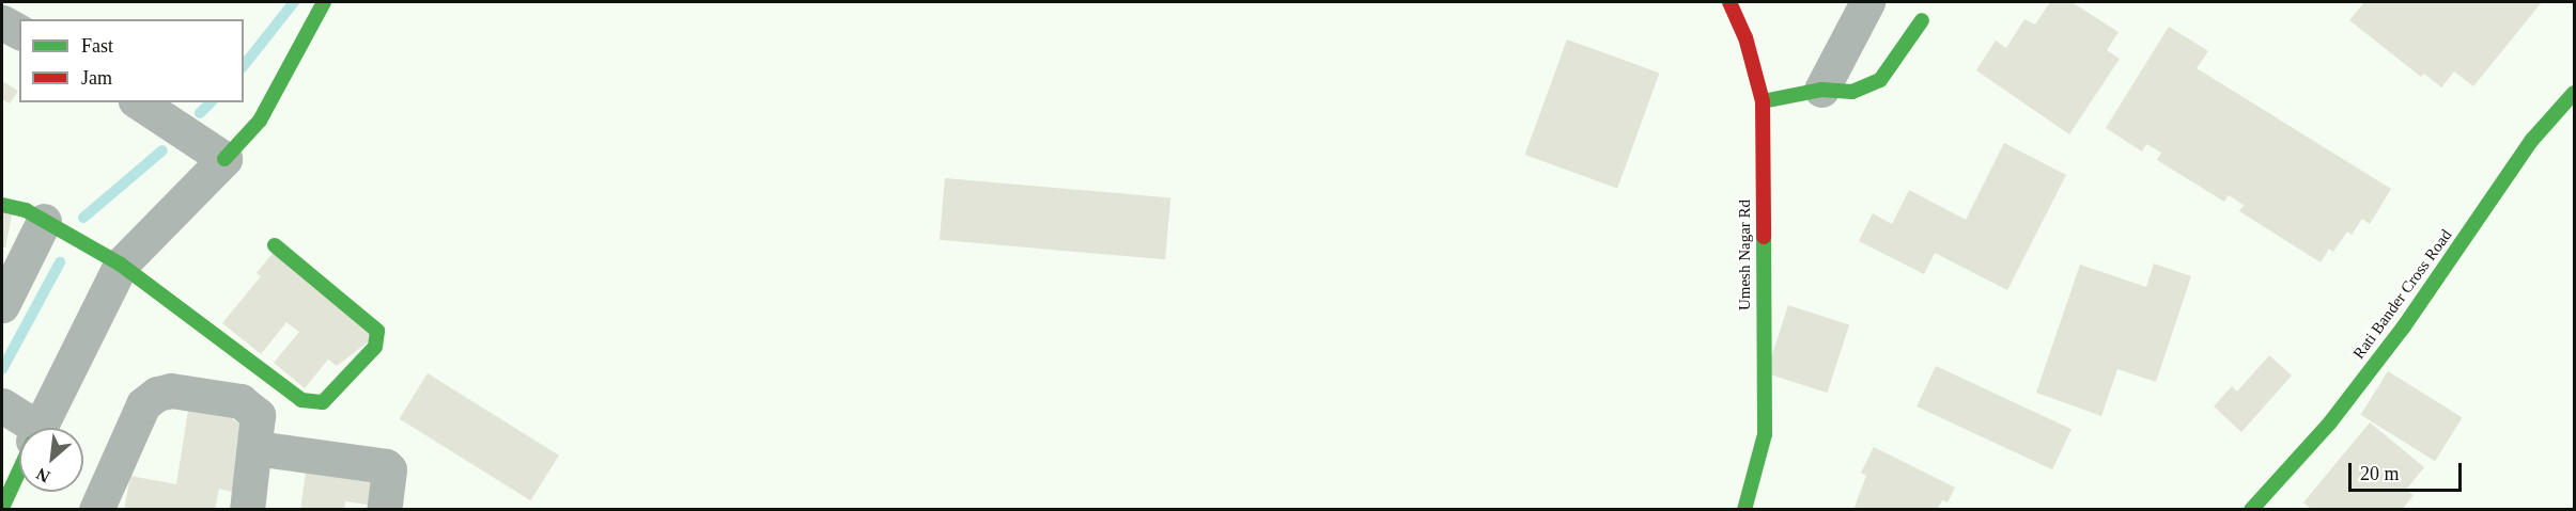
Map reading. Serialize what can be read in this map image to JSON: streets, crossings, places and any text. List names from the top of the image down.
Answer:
{
  "streets": {
    "street": ["Umesh Nagar Rd", "Rati Bander Cross Road"]
  },
  "legend": ["Fast", "Jam"],
  "scale_bar": "20 m",
  "north": "bottom left"
}
